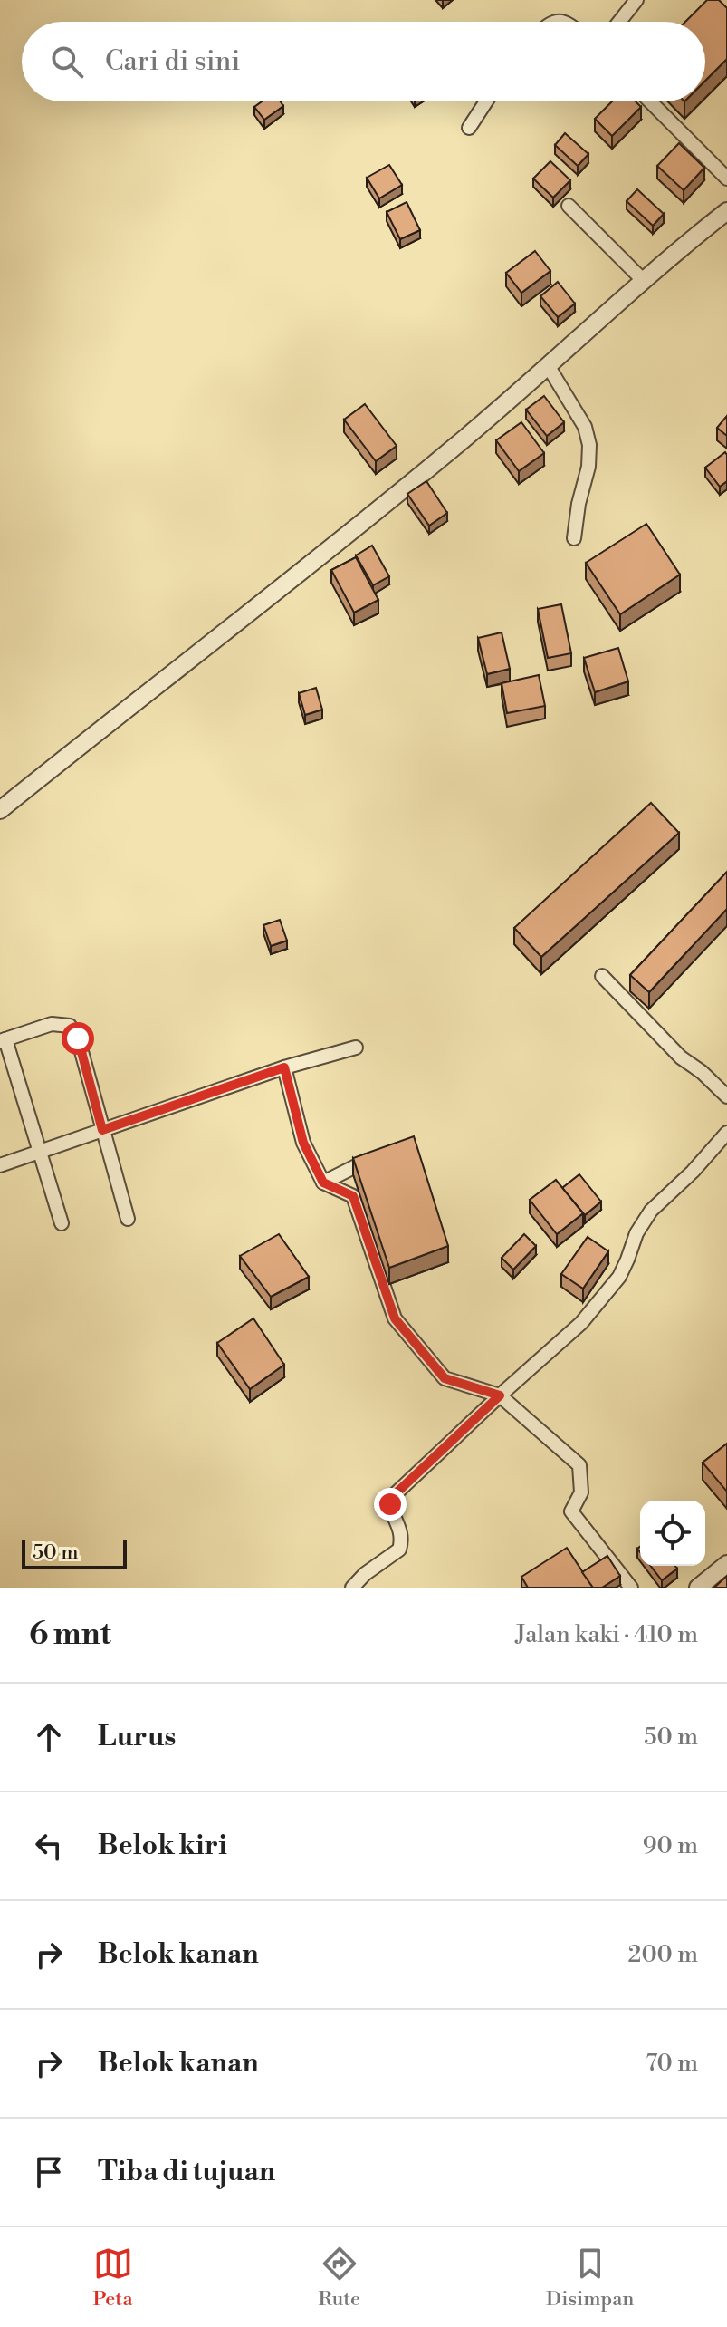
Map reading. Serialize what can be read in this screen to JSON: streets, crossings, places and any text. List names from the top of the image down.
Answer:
{
  "scale_bar": "50 m",
  "page": {
    "search": "Cari di sini",
    "scale": "50 m",
    "heading": ["6 mnt", "Jalan kaki · 410 m"],
    "list": [
      ["Lurus", "50 m"],
      ["Belok kiri", "90 m"],
      ["Belok kanan", "200 m"],
      ["Belok kanan", "70 m"],
      "Tiba di tujuan"
    ],
    "nav": ["Peta", "Rute", "Disimpan"]
  }
}
